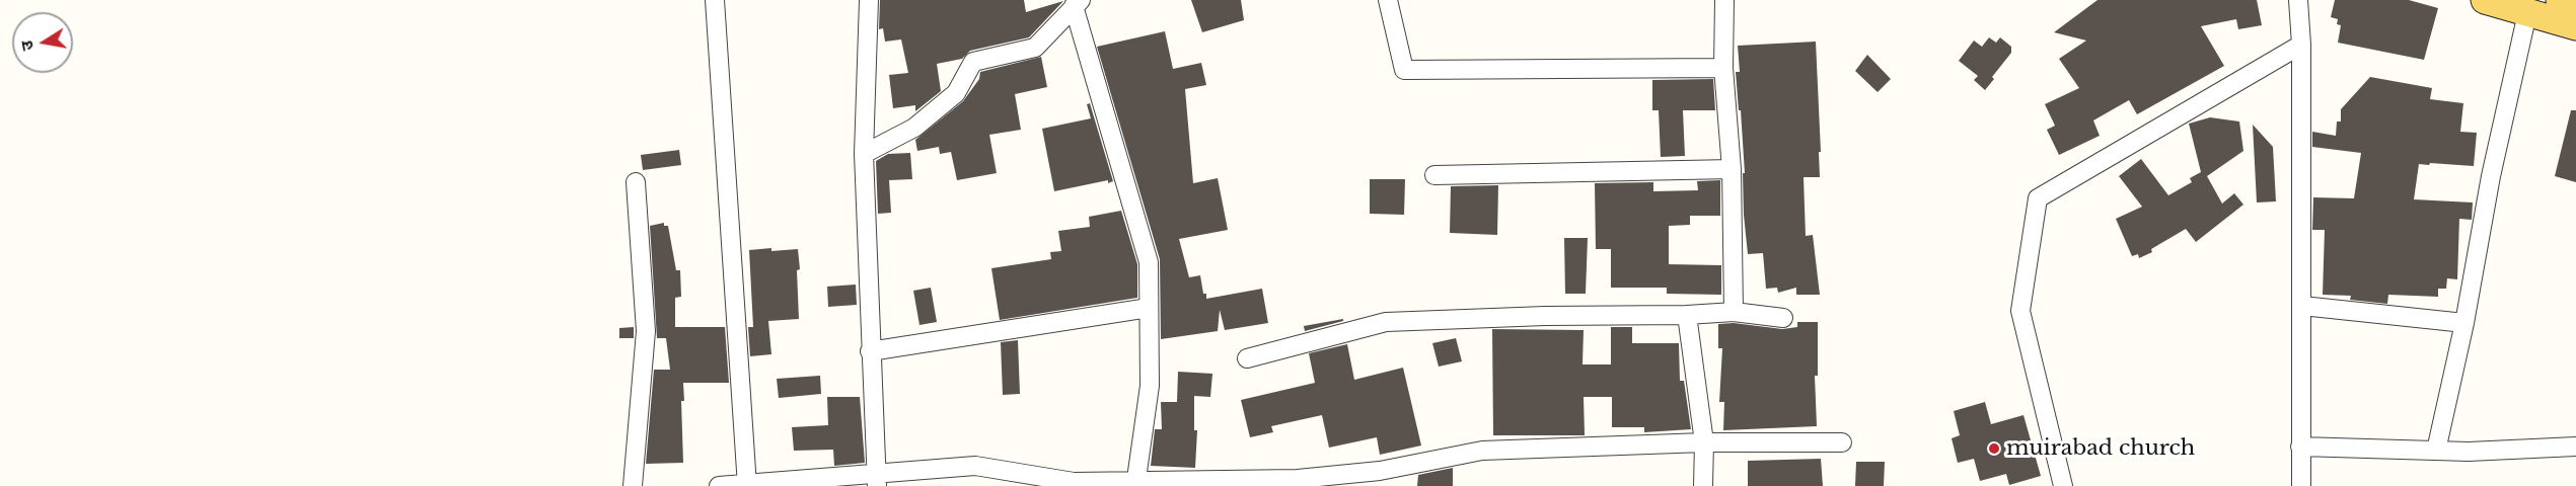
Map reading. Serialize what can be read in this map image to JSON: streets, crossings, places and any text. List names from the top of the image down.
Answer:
{
  "places": ["muirabad church"],
  "north": "left"
}
